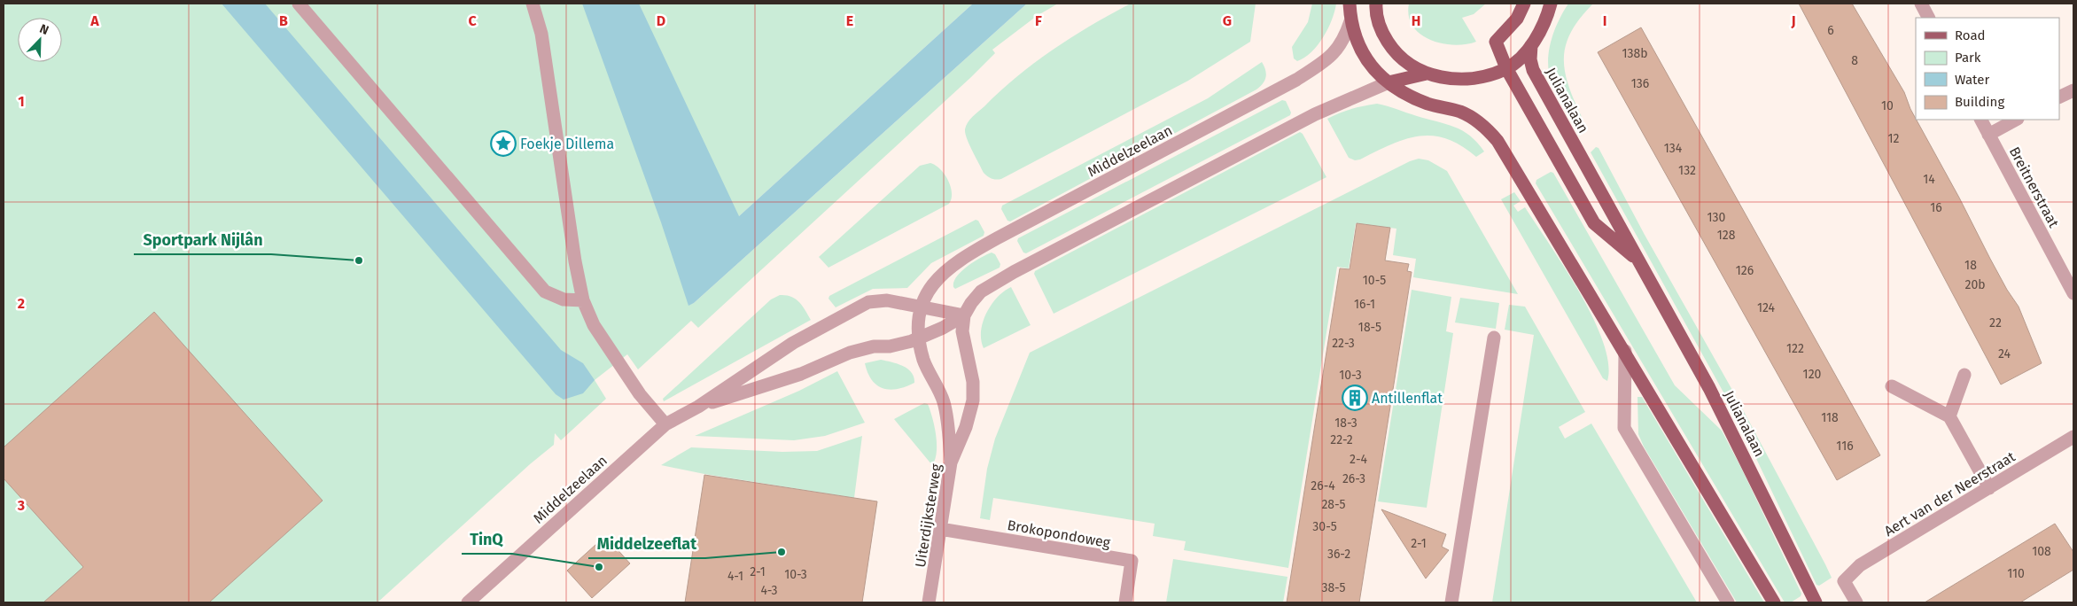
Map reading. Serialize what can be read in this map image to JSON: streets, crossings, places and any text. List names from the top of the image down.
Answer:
{
  "streets": {
    "main road": ["Julianalaan"],
    "street": [
      "Middelzeelaan",
      "Breitnerstraat",
      "Aert van der Neerstraat",
      "Uiterdijksterweg",
      "Brokopondoweg"
    ]
  },
  "crossings": [
    ["Middelzeelaan", "Uiterdijksterweg"],
    ["Uiterdijksterweg", "Brokopondoweg"]
  ],
  "places": {
    "place": ["Foekje Dillema"],
    "other": ["Sportpark Nijlân", "Middelzeeflat", "TinQ"],
    "building": ["Antillenflat"]
  },
  "house_numbers": [
    "6",
    "138b",
    "8",
    "136",
    "10",
    "12",
    "134",
    "132",
    "14",
    "16",
    "130",
    "128",
    "18",
    "126",
    "10-5",
    "20b",
    "16-1",
    "124",
    "22",
    "18-5",
    "22-3",
    "122",
    "24",
    "120",
    "10-3",
    "118",
    "18-3",
    "22-2",
    "116",
    "2-4",
    "26-3",
    "26-4",
    "28-5",
    "30-5",
    "2-1",
    "108",
    "36-2",
    "2-1",
    "110",
    "10-3",
    "4-1",
    "38-5",
    "4-3"
  ],
  "legend": [
    "Road",
    "Park",
    "Water",
    "Building"
  ],
  "north": "top right",
  "grid": {
    "columns": [
      "A",
      "B",
      "C",
      "D",
      "E",
      "F",
      "G",
      "H",
      "I",
      "J"
    ],
    "rows": ["1", "2", "3"]
  }
}
